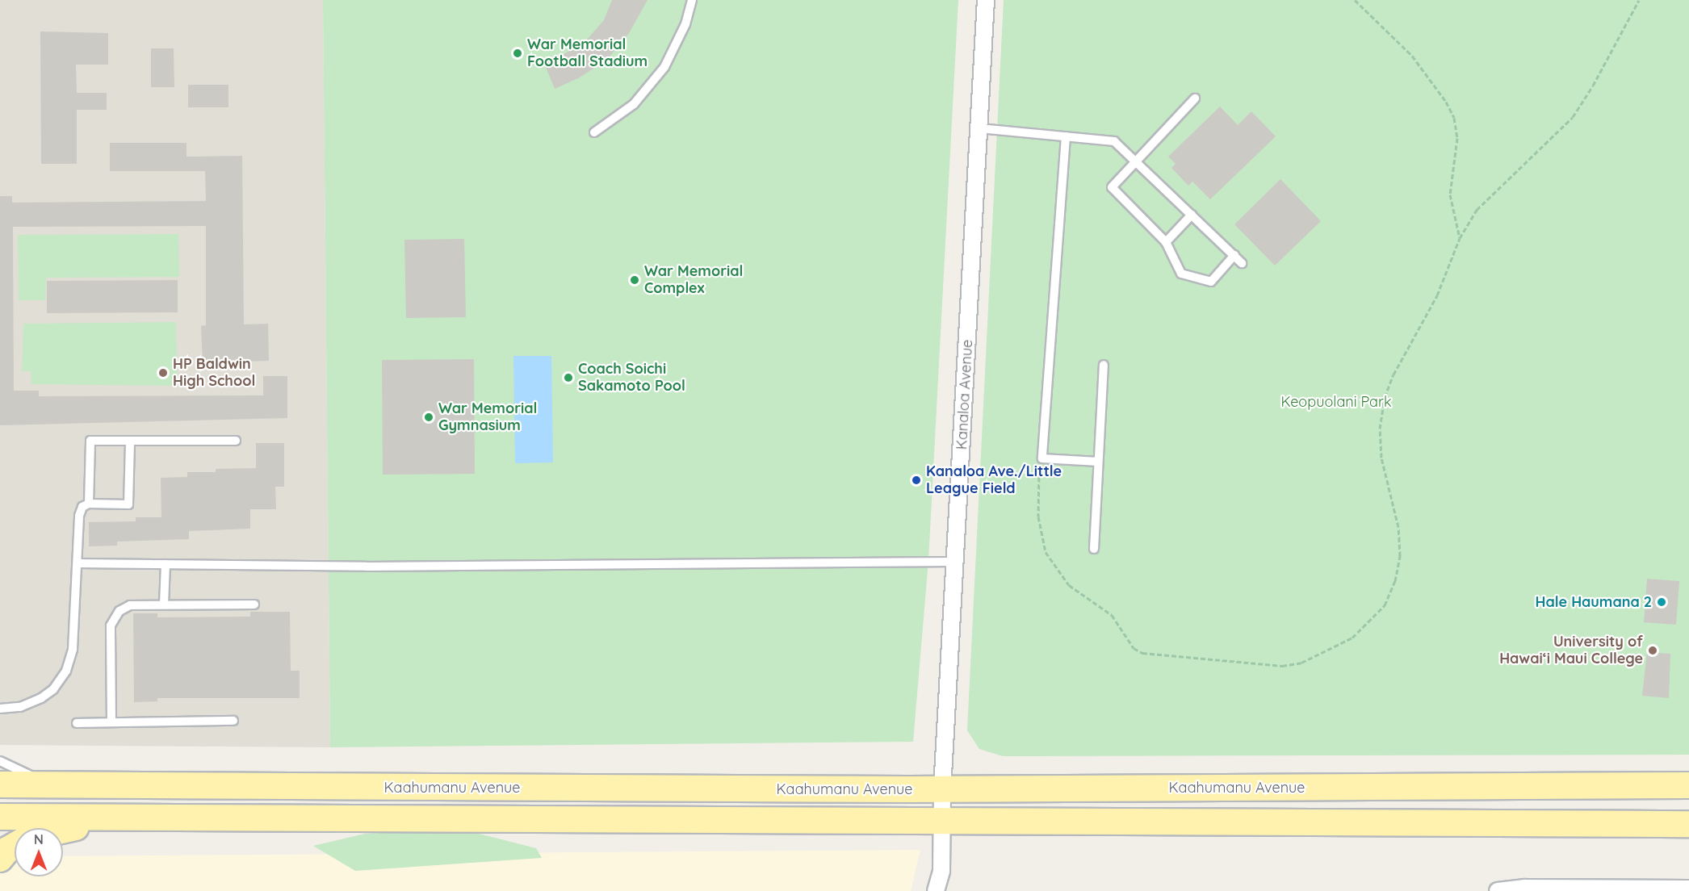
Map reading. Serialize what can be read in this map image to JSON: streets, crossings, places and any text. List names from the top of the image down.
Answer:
{
  "streets": {
    "main road": ["Kaahumanu Avenue"],
    "street": ["Kanaloa Avenue"]
  },
  "crossings": [
    ["Kanaloa Avenue", "Kaahumanu Avenue"]
  ],
  "parks": ["Keopuolani Park"],
  "places": [
    "War Memorial Football Stadium",
    "War Memorial Complex",
    "HP Baldwin High School",
    "Coach Soichi Sakamoto Pool",
    "War Memorial Gymnasium",
    "Kanaloa Ave./Little League Field",
    "Hale Haumana 2",
    "University of Hawai‘i Maui College"
  ],
  "north": "top"
}
